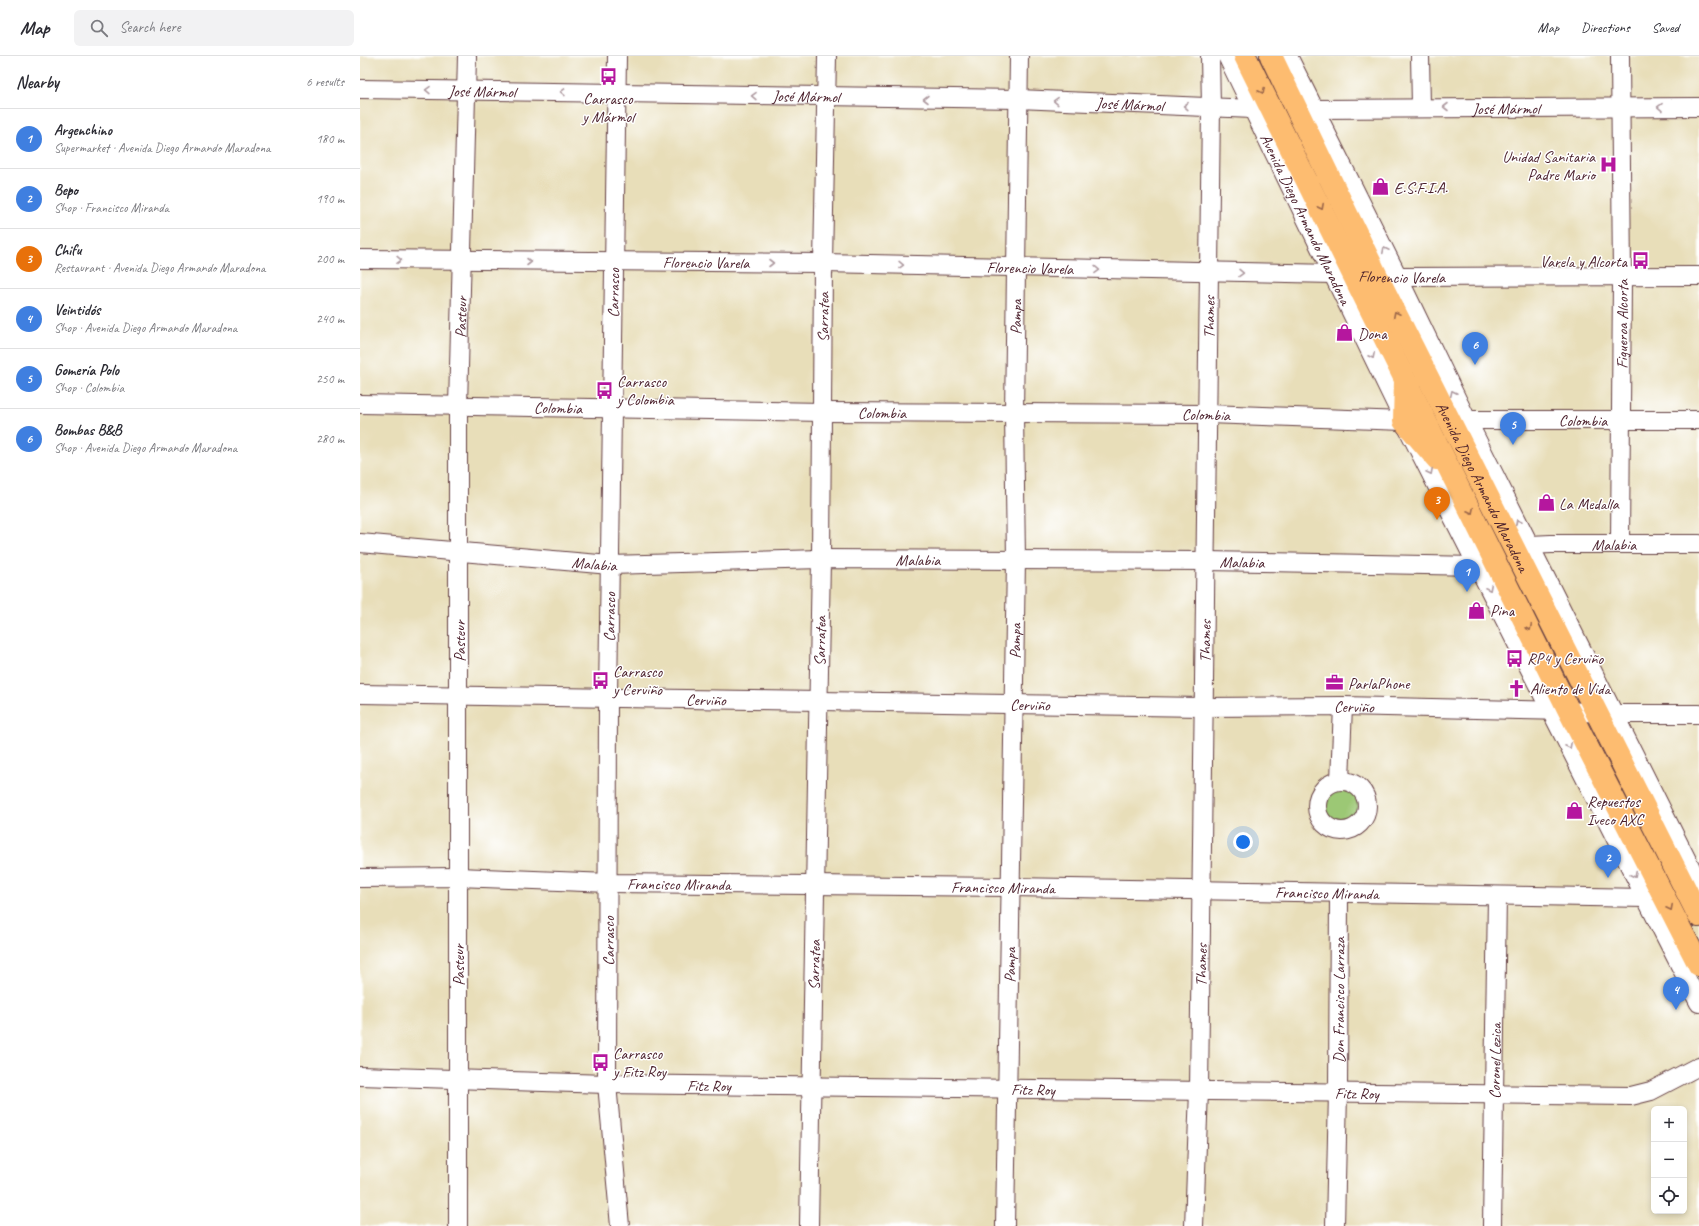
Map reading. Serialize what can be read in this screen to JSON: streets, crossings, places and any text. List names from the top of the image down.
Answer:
{
  "streets": {
    "main road": ["Avenida Diego Armando Maradona"],
    "street": [
      "José Mármol",
      "Florencio Varela",
      "Carrasco",
      "Pasteur",
      "Sarratea",
      "Pampa",
      "Thames",
      "Figueroa Alcorta",
      "Colombia",
      "Malabia",
      "Cerviño",
      "Francisco Miranda",
      "Don Francisco Larraza",
      "Coronel Lezica",
      "Fitz Roy"
    ]
  },
  "crossings": [
    ["José Mármol", "Avenida Diego Armando Maradona"],
    ["José Mármol", "Carrasco"],
    ["José Mármol", "Pasteur"],
    ["José Mármol", "Sarratea"],
    ["José Mármol", "Pampa"],
    ["José Mármol", "Thames"],
    ["José Mármol", "Figueroa Alcorta"],
    ["Avenida Diego Armando Maradona", "Florencio Varela"],
    ["Avenida Diego Armando Maradona", "Colombia"],
    ["Avenida Diego Armando Maradona", "Malabia"],
    ["Avenida Diego Armando Maradona", "Cerviño"],
    ["Avenida Diego Armando Maradona", "Francisco Miranda"],
    ["Florencio Varela", "Carrasco"],
    ["Florencio Varela", "Pasteur"],
    ["Florencio Varela", "Sarratea"],
    ["Florencio Varela", "Pampa"],
    ["Florencio Varela", "Thames"],
    ["Florencio Varela", "Figueroa Alcorta"],
    ["Carrasco", "Colombia"],
    ["Carrasco", "Malabia"],
    ["Carrasco", "Cerviño"],
    ["Carrasco", "Francisco Miranda"],
    ["Carrasco", "Fitz Roy"],
    ["Pasteur", "Colombia"],
    ["Pasteur", "Malabia"],
    ["Pasteur", "Cerviño"],
    ["Pasteur", "Francisco Miranda"],
    ["Pasteur", "Fitz Roy"],
    ["Sarratea", "Colombia"],
    ["Sarratea", "Malabia"],
    ["Sarratea", "Cerviño"],
    ["Sarratea", "Francisco Miranda"],
    ["Sarratea", "Fitz Roy"],
    ["Pampa", "Colombia"],
    ["Pampa", "Malabia"],
    ["Pampa", "Cerviño"],
    ["Pampa", "Francisco Miranda"],
    ["Pampa", "Fitz Roy"],
    ["Thames", "Colombia"],
    ["Thames", "Malabia"],
    ["Thames", "Cerviño"],
    ["Thames", "Francisco Miranda"],
    ["Thames", "Fitz Roy"],
    ["Figueroa Alcorta", "Colombia"],
    ["Figueroa Alcorta", "Malabia"],
    ["Francisco Miranda", "Don Francisco Larraza"],
    ["Francisco Miranda", "Coronel Lezica"],
    ["Don Francisco Larraza", "Fitz Roy"],
    ["Coronel Lezica", "Fitz Roy"]
  ],
  "one_way": ["José Mármol", "Florencio Varela"],
  "places": {
    "bus stop": [
      "Carrasco y Mármol",
      "Varela y Alcorta",
      "Carrasco y Colombia",
      "RP4 y Cerviño",
      "Carrasco y Cerviño",
      "Carrasco y Fitz Roy"
    ],
    "hospital": ["Unidad Sanitaria Padre Mario"],
    "shop": [
      "E.S.F.I.A.",
      "Dona",
      "La Medalla",
      "Pina",
      "Repuestos Iveco AXC"
    ],
    "office": ["ParlaPhone"],
    "church": ["Aliento de Vida"]
  },
  "page": {
    "header": "Map",
    "search": "Search here",
    "nav": ["Map", "Directions", "Saved"],
    "heading": ["Nearby", "6 results"],
    "list": [
      {
        "mark": "1",
        "name": "Argenchino",
        "note": "Supermarket · Avenida Diego Armando Maradona",
        "value": "180 m"
      },
      {
        "mark": "2",
        "name": "Bepo",
        "note": "Shop · Francisco Miranda",
        "value": "190 m"
      },
      {
        "mark": "3",
        "name": "Chifu",
        "note": "Restaurant · Avenida Diego Armando Maradona",
        "value": "200 m"
      },
      {
        "mark": "4",
        "name": "Veintidós",
        "note": "Shop · Avenida Diego Armando Maradona",
        "value": "240 m"
      },
      {
        "mark": "5",
        "name": "Gomería Polo",
        "note": "Shop · Colombia",
        "value": "250 m"
      },
      {
        "mark": "6",
        "name": "Bombas B&B",
        "note": "Shop · Avenida Diego Armando Maradona",
        "value": "280 m"
      }
    ],
    "pins": [
      "6",
      "5",
      "3",
      "1",
      "2",
      "4"
    ],
    "map_buttons": ["+", "−"]
  }
}
